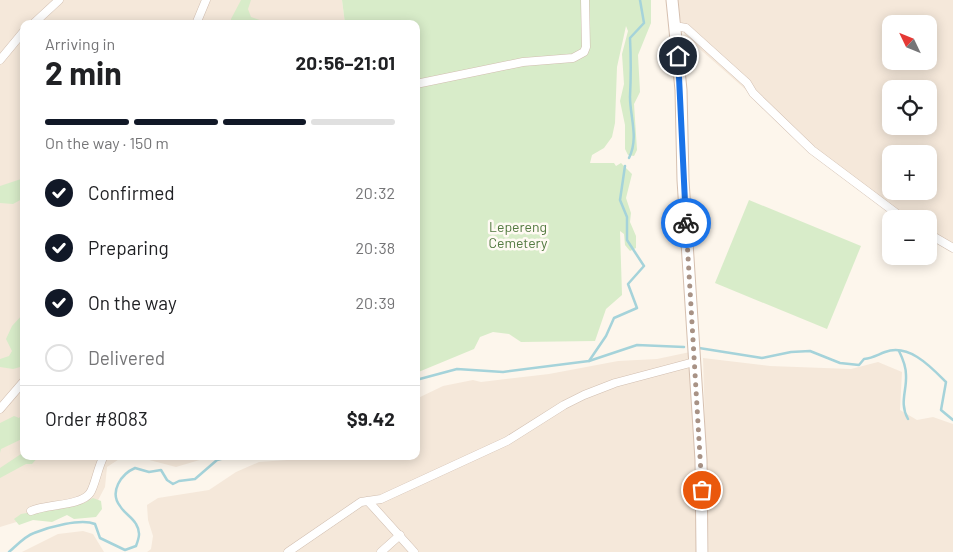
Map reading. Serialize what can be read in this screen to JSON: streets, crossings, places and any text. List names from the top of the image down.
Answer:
{
  "parks": ["Lepereng Cemetery"],
  "north": "top left",
  "page": {
    "map_buttons": ["+", "−"],
    "heading": ["2 min", "Arriving in", "20:56–21:01"],
    "panel": ["Order #8083", "$9.42"],
    "bar": "On the way · 150 m",
    "list": [
      ["Confirmed", "20:32"],
      ["Preparing", "20:38"],
      ["On the way", "20:39"],
      "Delivered"
    ]
  }
}
